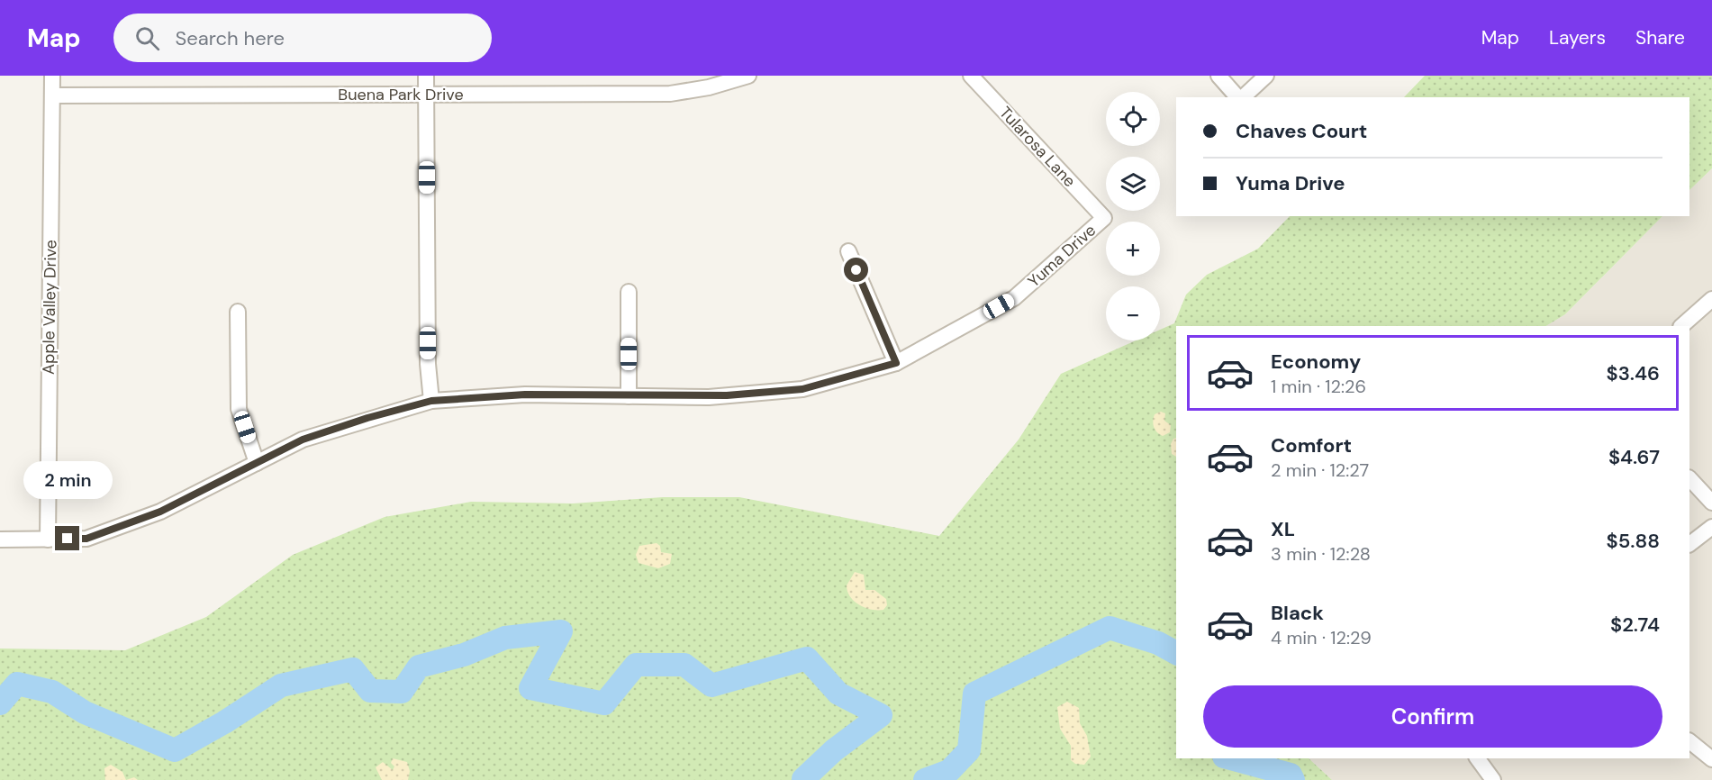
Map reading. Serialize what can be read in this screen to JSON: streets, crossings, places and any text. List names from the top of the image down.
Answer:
{
  "streets": {
    "street": [
      "Buena Park Drive",
      "Tularosa Lane",
      "Yuma Drive",
      "Apple Valley Drive"
    ]
  },
  "crossings": [
    ["Buena Park Drive", "Apple Valley Drive"],
    ["Tularosa Lane", "Yuma Drive"],
    ["Yuma Drive", "Apple Valley Drive"]
  ],
  "page": {
    "header": "Map",
    "search": "Search here",
    "nav": ["Map", "Layers", "Share"],
    "map_buttons": ["+", "−"],
    "banner": ["Chaves Court", "Yuma Drive"],
    "list": [
      {
        "name": "Economy",
        "note": "1 min · 12:26",
        "value": "$3.46"
      },
      {
        "name": "Comfort",
        "note": "2 min · 12:27",
        "value": "$4.67"
      },
      {
        "name": "XL",
        "note": "3 min · 12:28",
        "value": "$5.88"
      },
      {
        "name": "Black",
        "note": "4 min · 12:29",
        "value": "$2.74"
      }
    ],
    "bubble": "2 min",
    "buttons": "Confirm"
  }
}
